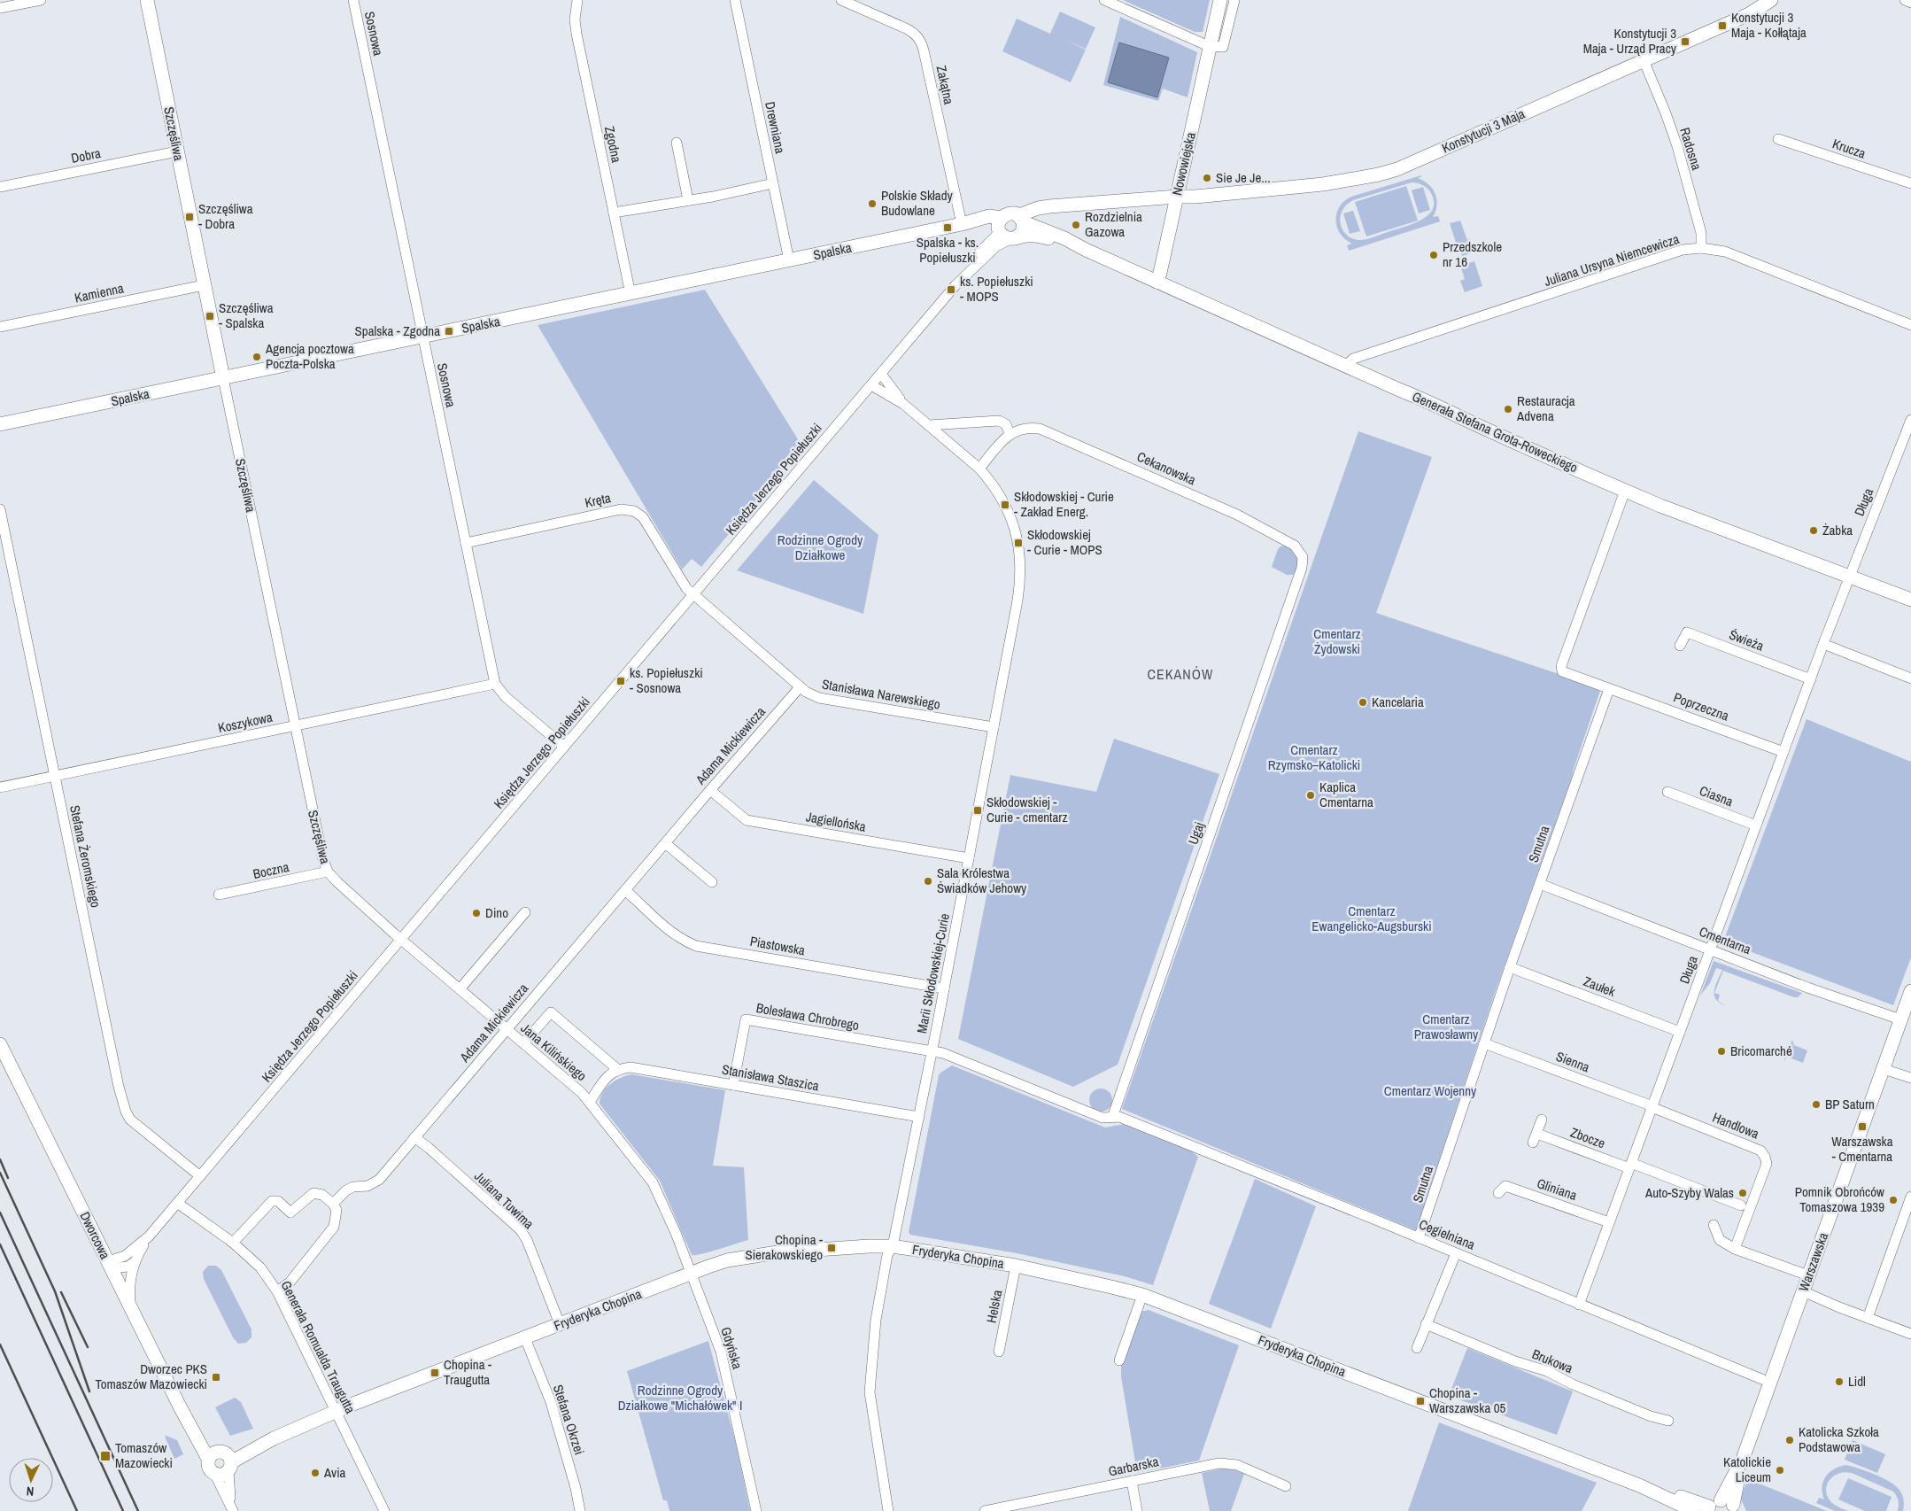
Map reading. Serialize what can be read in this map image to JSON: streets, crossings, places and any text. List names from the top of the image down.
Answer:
{
  "streets": {
    "street": [
      "Sosnowa",
      "Zakątna",
      "Drewniana",
      "Konstytucji 3 Maja",
      "Szczęśliwa",
      "Zgodna",
      "Radosna",
      "Krucza",
      "Dobra",
      "Nowowiejska",
      "Spalska",
      "Juliana Ursyna Niemcewicza",
      "Kamienna",
      "Generała Stefana Grota-Roweckiego",
      "Cekanowska",
      "Księdza Jerzego Popiełuszki",
      "Kręta",
      "Długa",
      "Świeża",
      "Stanisława Narewskiego",
      "Poprzeczna",
      "Koszykowa",
      "Adama Mickiewicza",
      "Ciasna",
      "Jagiellońska",
      "Ugaj",
      "Smutna",
      "Stefana Żeromskiego",
      "Boczna",
      "Cmentarna",
      "Piastowska",
      "Marii Skłodowskiej-Curie",
      "Zaułek",
      "Bolesława Chrobrego",
      "Jana Kilińskiego",
      "Sienna",
      "Stanisława Staszica",
      "Handlowa",
      "Zbocze",
      "Gliniana",
      "Juliana Tuwima",
      "Cegielniana",
      "Dworcowa",
      "Fryderyka Chopina",
      "Warszawska",
      "Helska",
      "Generała Romualda Traugutta",
      "Gdyńska",
      "Brukowa",
      "Stefana Okrzei",
      "Garbarska"
    ]
  },
  "crossings": [
    ["Sosnowa", "Spalska"],
    ["Sosnowa", "Księdza Jerzego Popiełuszki"],
    ["Sosnowa", "Kręta"],
    ["Sosnowa", "Koszykowa"],
    ["Zakątna", "Spalska"],
    ["Drewniana", "Spalska"],
    ["Konstytucji 3 Maja", "Radosna"],
    ["Konstytucji 3 Maja", "Nowowiejska"],
    ["Szczęśliwa", "Dobra"],
    ["Szczęśliwa", "Spalska"],
    ["Szczęśliwa", "Kamienna"],
    ["Szczęśliwa", "Księdza Jerzego Popiełuszki"],
    ["Szczęśliwa", "Koszykowa"],
    ["Szczęśliwa", "Boczna"],
    ["Szczęśliwa", "Jana Kilińskiego"],
    ["Zgodna", "Spalska"],
    ["Radosna", "Juliana Ursyna Niemcewicza"],
    ["Nowowiejska", "Generała Stefana Grota-Roweckiego"],
    ["Spalska", "Generała Stefana Grota-Roweckiego"],
    ["Spalska", "Księdza Jerzego Popiełuszki"],
    ["Juliana Ursyna Niemcewicza", "Generała Stefana Grota-Roweckiego"],
    ["Generała Stefana Grota-Roweckiego", "Księdza Jerzego Popiełuszki"],
    ["Generała Stefana Grota-Roweckiego", "Długa"],
    ["Cekanowska", "Ugaj"],
    ["Księdza Jerzego Popiełuszki", "Kręta"],
    ["Księdza Jerzego Popiełuszki", "Stanisława Narewskiego"],
    ["Księdza Jerzego Popiełuszki", "Stefana Żeromskiego"],
    ["Księdza Jerzego Popiełuszki", "Marii Skłodowskiej-Curie"],
    ["Księdza Jerzego Popiełuszki", "Jana Kilińskiego"],
    ["Księdza Jerzego Popiełuszki", "Dworcowa"],
    ["Księdza Jerzego Popiełuszki", "Generała Romualda Traugutta"],
    ["Kręta", "Stanisława Narewskiego"],
    ["Długa", "Świeża"],
    ["Długa", "Poprzeczna"],
    ["Długa", "Ciasna"],
    ["Długa", "Cmentarna"],
    ["Długa", "Zaułek"],
    ["Długa", "Sienna"],
    ["Długa", "Handlowa"],
    ["Długa", "Zbocze"],
    ["Długa", "Gliniana"],
    ["Długa", "Cegielniana"],
    ["Stanisława Narewskiego", "Adama Mickiewicza"],
    ["Stanisława Narewskiego", "Marii Skłodowskiej-Curie"],
    ["Poprzeczna", "Smutna"],
    ["Koszykowa", "Stefana Żeromskiego"],
    ["Adama Mickiewicza", "Jagiellońska"],
    ["Adama Mickiewicza", "Piastowska"],
    ["Adama Mickiewicza", "Jana Kilińskiego"],
    ["Adama Mickiewicza", "Juliana Tuwima"],
    ["Jagiellońska", "Marii Skłodowskiej-Curie"],
    ["Ugaj", "Cegielniana"],
    ["Smutna", "Cmentarna"],
    ["Smutna", "Zaułek"],
    ["Smutna", "Sienna"],
    ["Smutna", "Cegielniana"],
    ["Cmentarna", "Warszawska"],
    ["Piastowska", "Marii Skłodowskiej-Curie"],
    ["Marii Skłodowskiej-Curie", "Bolesława Chrobrego"],
    ["Marii Skłodowskiej-Curie", "Stanisława Staszica"],
    ["Marii Skłodowskiej-Curie", "Cegielniana"],
    ["Marii Skłodowskiej-Curie", "Fryderyka Chopina"],
    ["Bolesława Chrobrego", "Stanisława Staszica"],
    ["Bolesława Chrobrego", "Cegielniana"],
    ["Jana Kilińskiego", "Fryderyka Chopina"],
    ["Jana Kilińskiego", "Gdyńska"],
    ["Sienna", "Handlowa"],
    ["Juliana Tuwima", "Fryderyka Chopina"],
    ["Cegielniana", "Warszawska"],
    ["Dworcowa", "Fryderyka Chopina"],
    ["Fryderyka Chopina", "Warszawska"],
    ["Fryderyka Chopina", "Helska"],
    ["Fryderyka Chopina", "Generała Romualda Traugutta"],
    ["Fryderyka Chopina", "Gdyńska"],
    ["Fryderyka Chopina", "Stefana Okrzei"]
  ],
  "districts": ["CEKANÓW"],
  "parks": [
    "Rodzinne Ogrody Działkowe",
    "Cmentarz Żydowski",
    "Cmentarz Rzymsko–Katolicki",
    "Cmentarz Ewangelicko-Augsburski",
    "Cmentarz Prawosławny",
    "Cmentarz Wojenny",
    "Rodzinne Ogrody Działkowe \"Michałówek\" I"
  ],
  "places": {
    "transit": [
      "Konstytucji 3 Maja - Kołłątaja",
      "Konstytucji 3 Maja - Urząd Pracy",
      "Szczęśliwa - Dobra",
      "Spalska - ks. Popiełuszki",
      "ks. Popiełuszki - MOPS",
      "Szczęśliwa - Spalska",
      "Spalska - Zgodna",
      "Skłodowskiej - Curie - Zakład Energ.",
      "Skłodowskiej - Curie - MOPS",
      "ks. Popiełuszki - Sosnowa",
      "Skłodowskiej - Curie - cmentarz",
      "Warszawska - Cmentarna",
      "Chopina - Sierakowskiego",
      "Chopina - Traugutta",
      "Dworzec PKS Tomaszów Mazowiecki",
      "Chopina - Warszawska 05",
      "Tomaszów Mazowiecki"
    ],
    "other": [
      "Sie Je Je...",
      "Polskie Składy Budowlane",
      "Rozdzielnia Gazowa",
      "Przedszkole nr 16",
      "Agencja pocztowa Poczta-Polska",
      "Restauracja Advena",
      "Żabka",
      "Kancelaria",
      "Kaplica Cmentarna",
      "Sala Królestwa Świadków Jehowy",
      "Dino",
      "Bricomarché",
      "BP Saturn",
      "Auto-Szyby Walas",
      "Pomnik Obrońców Tomaszowa 1939",
      "Lidl",
      "Katolicka Szkoła Podstawowa",
      "Katolickie Liceum",
      "Avia"
    ]
  },
  "north": "bottom"
}
